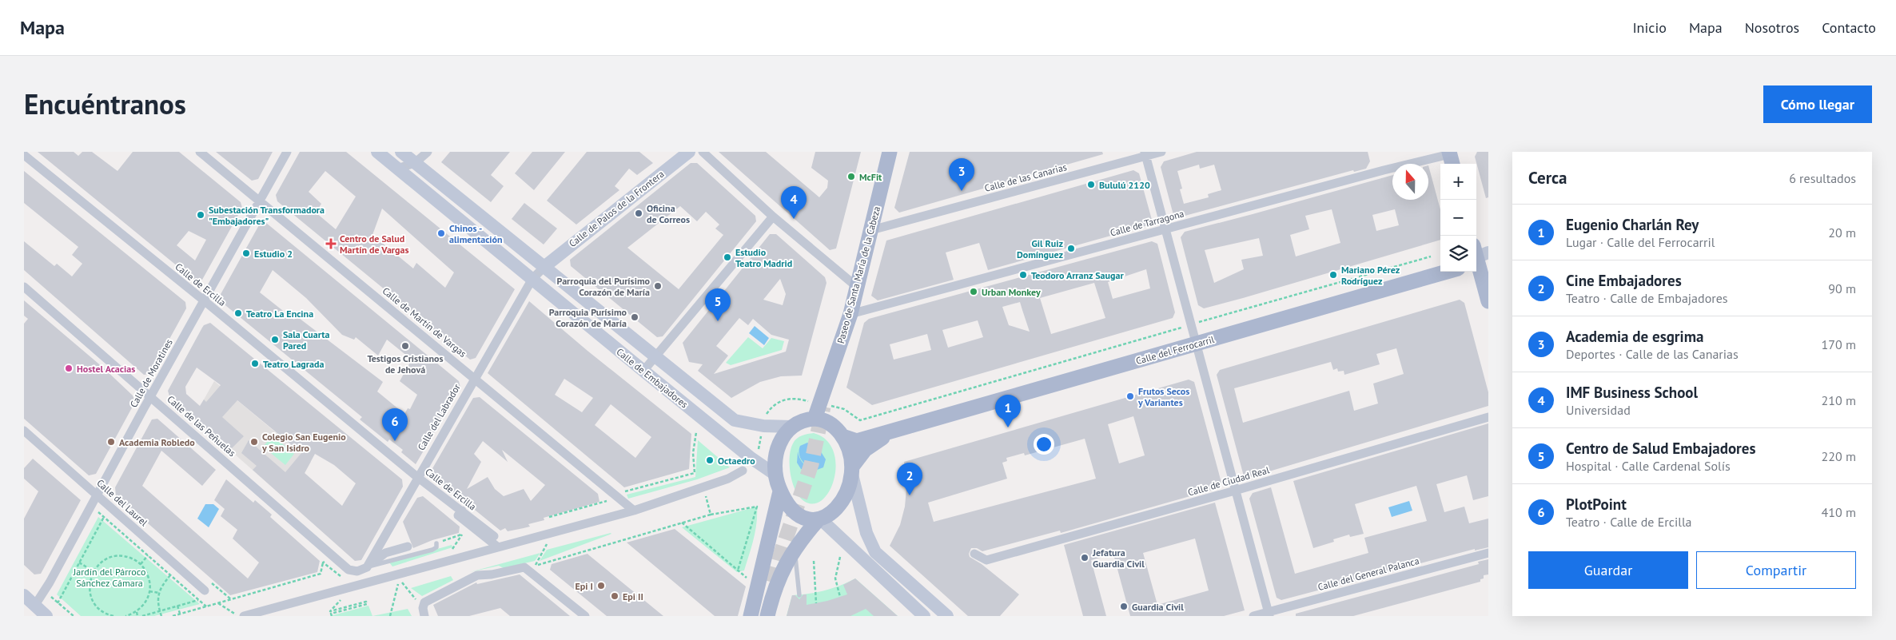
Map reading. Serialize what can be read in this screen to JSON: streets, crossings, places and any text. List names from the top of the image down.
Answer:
{
  "streets": {
    "main road": [
      "Calle de Palos de la Frontera",
      "Paseo de Santa María de la Cabeza",
      "Calle del Ferrocarril",
      "Calle de Embajadores"
    ],
    "street": [
      "Calle de las Canarias",
      "Calle de Tarragona",
      "Calle de Ercilla",
      "Calle de Martín de Vargas",
      "Calle de Moratines",
      "Calle del Labrador",
      "Calle de las Peñuelas",
      "Calle de Ciudad Real",
      "Calle del Laurel",
      "Calle del General Palanca"
    ]
  },
  "crossings": [
    ["Calle de las Canarias", "Paseo de Santa María de la Cabeza"],
    ["Calle de Palos de la Frontera", "Calle de Embajadores"],
    ["Calle de Tarragona", "Paseo de Santa María de la Cabeza"],
    ["Paseo de Santa María de la Cabeza", "Calle del Ferrocarril"],
    ["Paseo de Santa María de la Cabeza", "Calle de Embajadores"],
    ["Calle de Ercilla", "Calle de Moratines"],
    ["Calle de Ercilla", "Calle del Labrador"],
    ["Calle de Martín de Vargas", "Calle de Moratines"],
    ["Calle de Martín de Vargas", "Calle del Labrador"],
    ["Calle del Ferrocarril", "Calle de Embajadores"],
    ["Calle de Moratines", "Calle de las Peñuelas"],
    ["Calle de Moratines", "Calle del Laurel"],
    ["Calle de Embajadores", "Calle del Labrador"],
    ["Calle del Labrador", "Calle de las Peñuelas"]
  ],
  "parks": ["Jardín del Párroco Sánchez Cámara"],
  "places": {
    "other": [
      "McFit",
      "Bululú 2120",
      "Oficina de Correos",
      "Subestación Transformadora \"Embajadores\"",
      "Chinos - alimentación",
      "Gil Ruiz Domínguez",
      "Estudio 2",
      "Estudio Teatro Madrid",
      "Teodoro Arranz Saugar",
      "Mariano Pérez Rodríguez",
      "Parroquia del Purísimo Corazón de María",
      "Urban Monkey",
      "Teatro La Encina",
      "Parroquia Purísimo Corazón de María",
      "Sala Cuarta Pared",
      "Testigos Cristianos de Jehová",
      "Teatro Lagrada",
      "Hostel Acacias",
      "Frutos Secos y Variantes",
      "Academia Robledo",
      "Colegio San Eugenio y San Isidro",
      "Octaedro",
      "Jefatura Guardia Civil",
      "Epi I",
      "Epi II",
      "Guardia Civil"
    ],
    "health": ["Centro de Salud Martín de Vargas"]
  },
  "north": "top",
  "page": {
    "header": "Mapa",
    "nav": [
      "Inicio",
      "Mapa",
      "Nosotros",
      "Contacto"
    ],
    "title": "Encuéntranos",
    "buttons": [
      "Cómo llegar",
      ["Guardar", "Compartir"]
    ],
    "heading": ["Cerca", "6 resultados"],
    "pins": [
      "3",
      "4",
      "5",
      "1",
      "6",
      "2"
    ],
    "map_buttons": ["+", "−"],
    "list": [
      {
        "mark": "1",
        "name": "Eugenio Charlán Rey",
        "note": "Lugar · Calle del Ferrocarril",
        "value": "20 m"
      },
      {
        "mark": "2",
        "name": "Cine Embajadores",
        "note": "Teatro · Calle de Embajadores",
        "value": "90 m"
      },
      {
        "mark": "3",
        "name": "Academia de esgrima",
        "note": "Deportes · Calle de las Canarias",
        "value": "170 m"
      },
      {
        "mark": "4",
        "name": "IMF Business School",
        "note": "Universidad",
        "value": "210 m"
      },
      {
        "mark": "5",
        "name": "Centro de Salud Embajadores",
        "note": "Hospital · Calle Cardenal Solís",
        "value": "220 m"
      },
      {
        "mark": "6",
        "name": "PlotPoint",
        "note": "Teatro · Calle de Ercilla",
        "value": "410 m"
      }
    ]
  }
}
